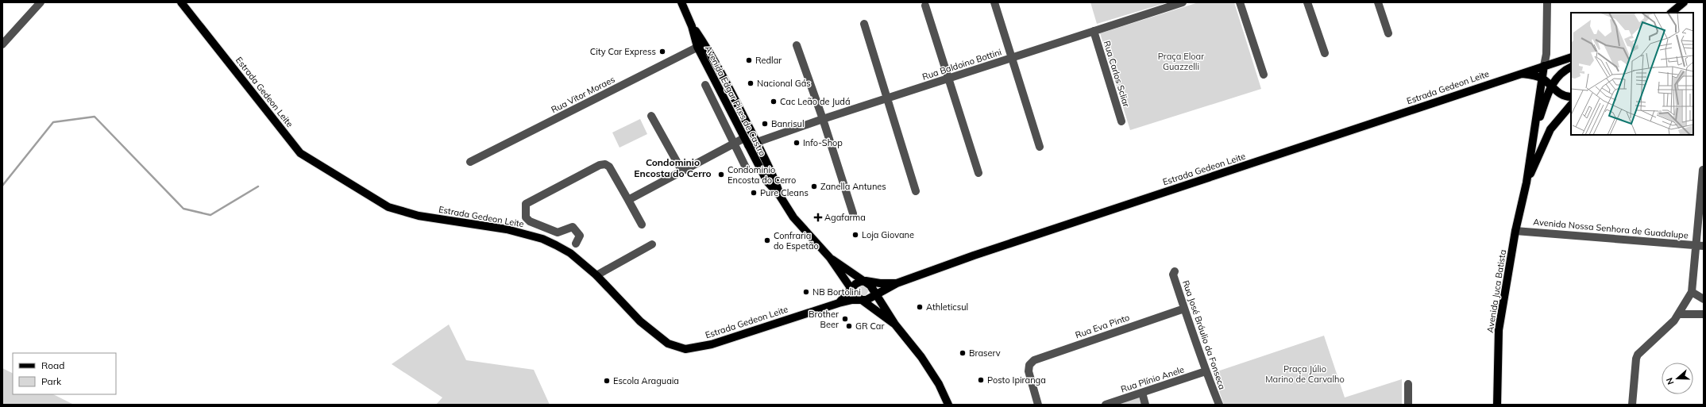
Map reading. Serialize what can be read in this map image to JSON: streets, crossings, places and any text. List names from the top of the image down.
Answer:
{
  "streets": {
    "main road": ["Estrada Gedeon Leite", "Avenida Edgar Pires de Castro", "Avenida Juca Batista"],
    "street": [
      "Rua Baldoino Bottini",
      "Rua Carlos Scliar",
      "Rua Vitor Moraes",
      "Avenida Nossa Senhora de Guadalupe",
      "Rua Eva Pinto",
      "Rua José Bráulio da Fonseca",
      "Rua Plínio Anele"
    ]
  },
  "crossings": [
    ["Rua Baldoino Bottini", "Rua Carlos Scliar"],
    ["Rua Baldoino Bottini", "Avenida Edgar Pires de Castro"],
    ["Estrada Gedeon Leite", "Avenida Edgar Pires de Castro"],
    ["Estrada Gedeon Leite", "Avenida Juca Batista"],
    ["Rua Vitor Moraes", "Avenida Edgar Pires de Castro"],
    ["Avenida Nossa Senhora de Guadalupe", "Avenida Juca Batista"],
    ["Rua Eva Pinto", "Rua José Bráulio da Fonseca"],
    ["Rua José Bráulio da Fonseca", "Rua Plínio Anele"]
  ],
  "districts": ["Condominio Encosta do Cerro"],
  "parks": ["Praça Eloar Guazzelli", "Praça Júlio Marino de Carvalho"],
  "places": {
    "other": [
      "City Car Express",
      "Redlar",
      "Nacional Gás",
      "Cac Leão de Judá",
      "Banrisul",
      "Info-Shop",
      "Condominio Encosta do Cerro",
      "Zanella Antunes",
      "Pure Cleans",
      "Loja Giovane",
      "Confraria do Espetão",
      "NB Bortolini",
      "Athleticsul",
      "Brother Beer",
      "GR Car",
      "Braserv",
      "Posto Ipiranga",
      "Escola Araguaia"
    ],
    "health": ["Agafarma"]
  },
  "legend": ["Road", "Park"],
  "north": "left"
}
